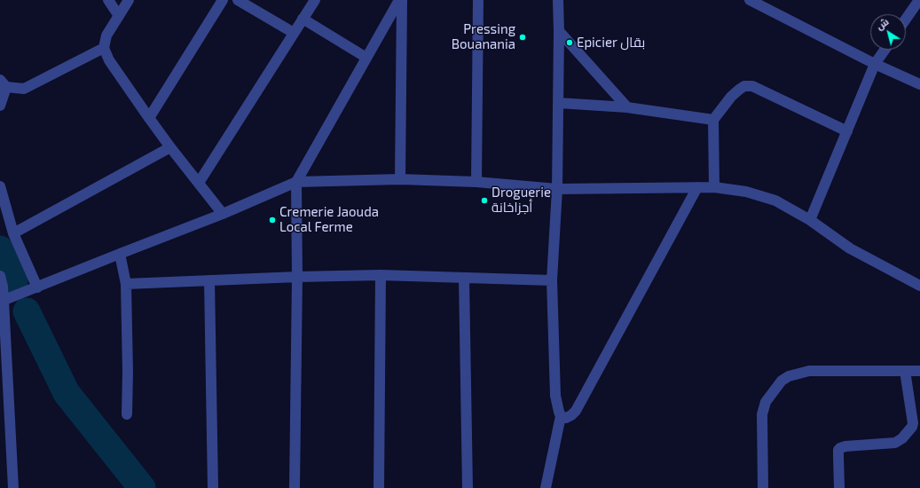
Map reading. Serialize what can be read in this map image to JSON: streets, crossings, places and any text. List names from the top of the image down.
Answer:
{
  "places": [
    "Pressing Bouanania",
    "Epicier بقال",
    "Droguerie أجزاخانة",
    "Cremerie Jaouda Local Ferme"
  ],
  "north": "top left"
}
